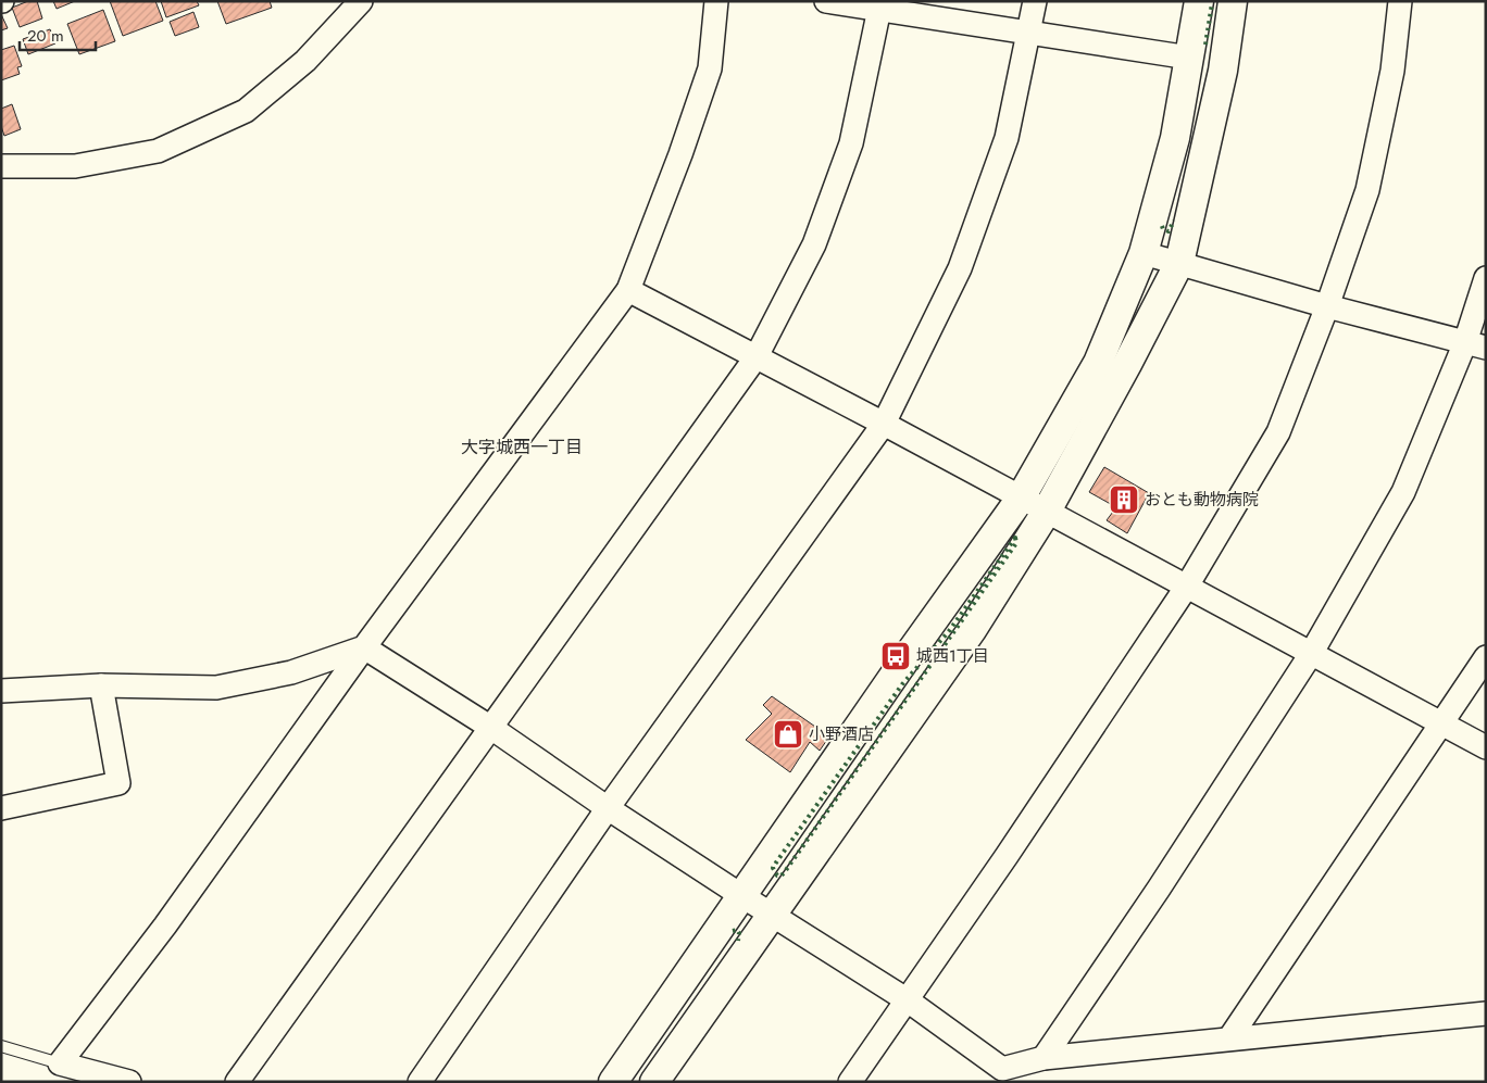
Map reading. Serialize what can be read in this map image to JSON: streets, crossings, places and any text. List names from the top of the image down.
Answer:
{
  "districts": ["大字城西一丁目"],
  "places": {
    "building": ["おとも動物病院"],
    "bus stop": ["城西1丁目"],
    "shop": ["小野酒店"]
  },
  "scale_bar": "20 m"
}
